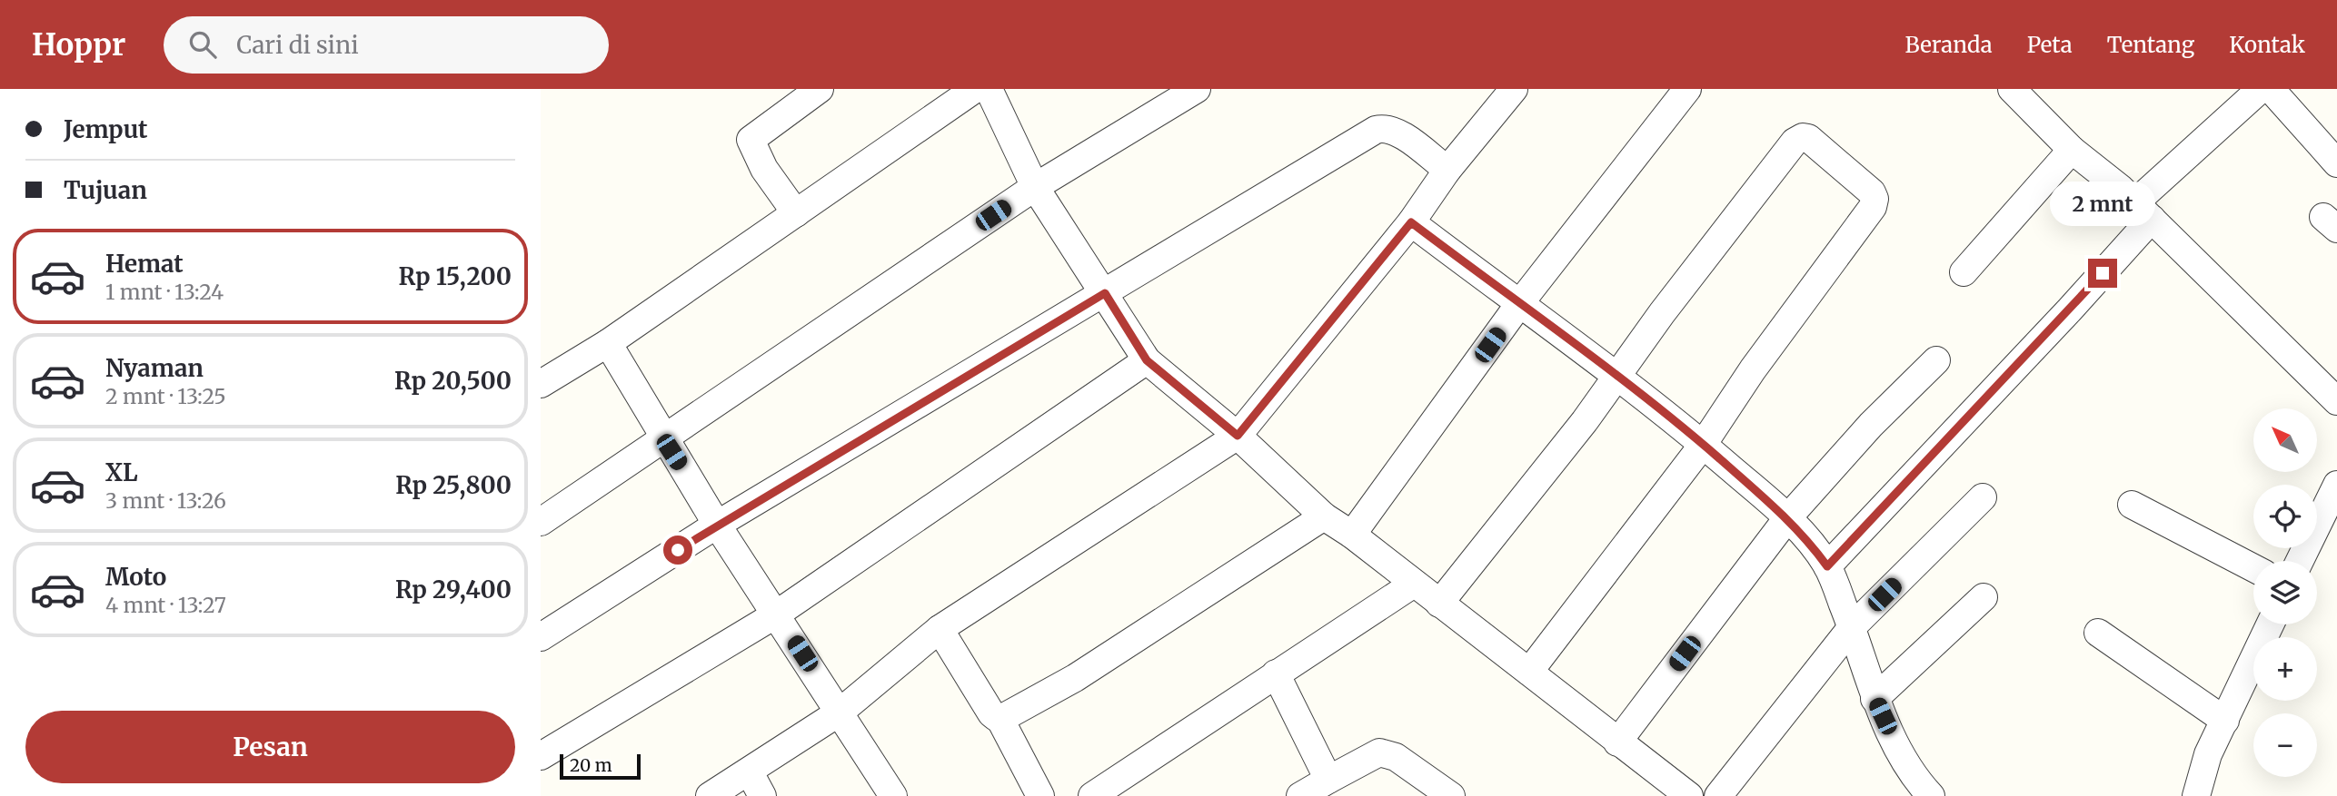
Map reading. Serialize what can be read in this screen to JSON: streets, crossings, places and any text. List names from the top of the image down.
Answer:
{
  "scale_bar": "20 m",
  "north": "top left",
  "page": {
    "header": "Hoppr",
    "search": "Cari di sini",
    "nav": [
      "Beranda",
      "Peta",
      "Tentang",
      "Kontak"
    ],
    "banner": ["Jemput", "Tujuan"],
    "bubble": "2 mnt",
    "list": [
      {
        "name": "Hemat",
        "note": "1 mnt · 13:24",
        "value": "Rp 15,200"
      },
      {
        "name": "Nyaman",
        "note": "2 mnt · 13:25",
        "value": "Rp 20,500"
      },
      {
        "name": "XL",
        "note": "3 mnt · 13:26",
        "value": "Rp 25,800"
      },
      {
        "name": "Moto",
        "note": "4 mnt · 13:27",
        "value": "Rp 29,400"
      }
    ],
    "map_buttons": ["+", "−"],
    "buttons": "Pesan",
    "scale": "20 m"
  }
}
